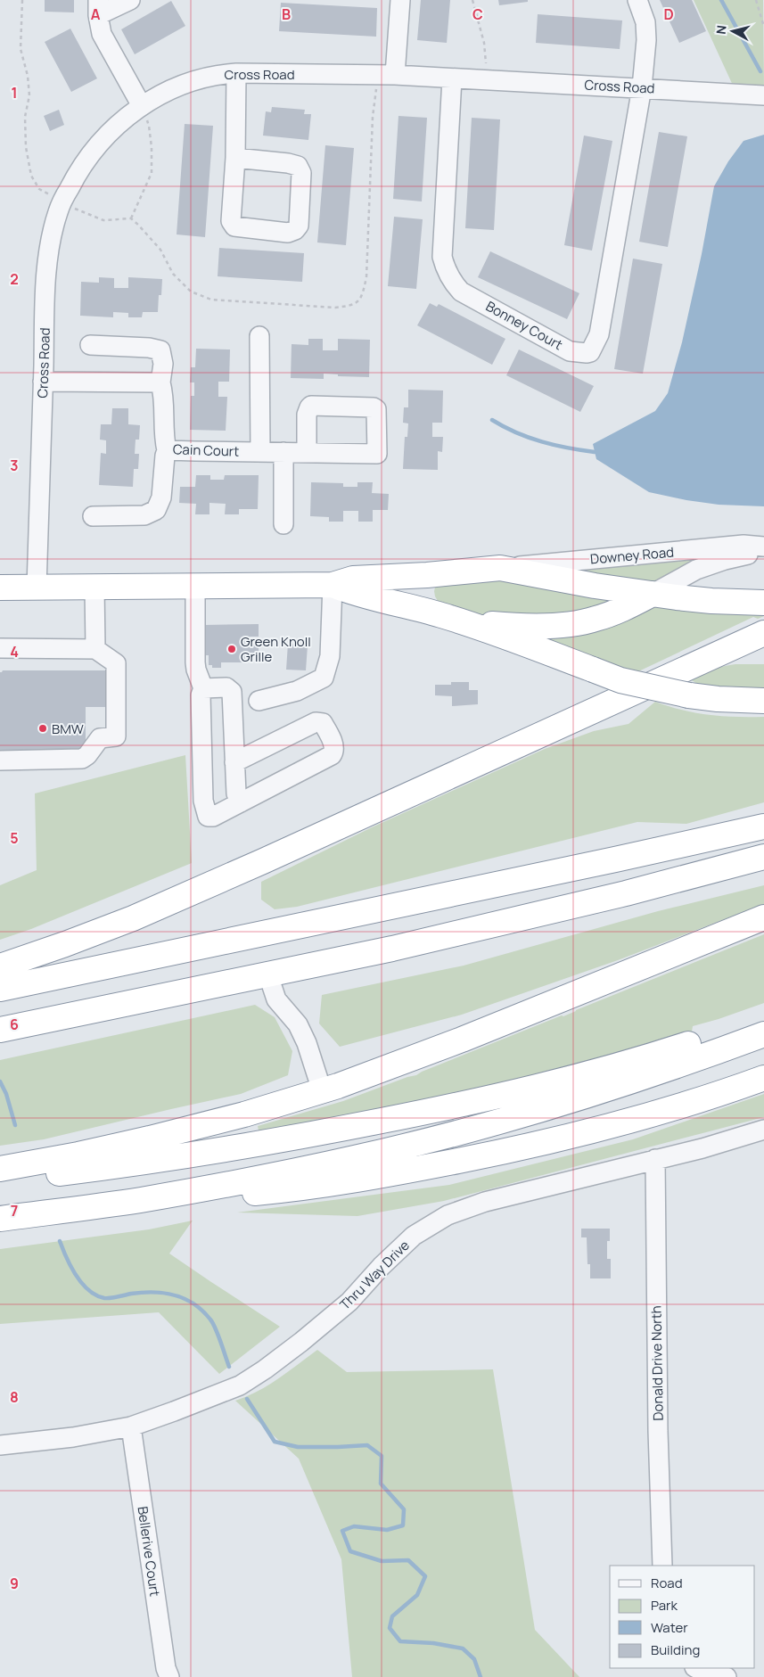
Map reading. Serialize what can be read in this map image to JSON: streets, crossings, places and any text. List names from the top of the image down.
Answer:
{
  "streets": {
    "street": [
      "Cross Road",
      "Bonney Court",
      "Cain Court",
      "Downey Road",
      "Thru Way Drive",
      "Donald Drive North",
      "Bellerive Court"
    ]
  },
  "crossings": [
    ["Cross Road", "Bonney Court"],
    ["Thru Way Drive", "Donald Drive North"],
    ["Thru Way Drive", "Bellerive Court"]
  ],
  "places": ["Green Knoll Grille", "BMW"],
  "legend": [
    "Road",
    "Park",
    "Water",
    "Building"
  ],
  "north": "left",
  "grid": {
    "columns": [
      "A",
      "B",
      "C",
      "D"
    ],
    "rows": [
      "1",
      "2",
      "3",
      "4",
      "5",
      "6",
      "7",
      "8",
      "9"
    ]
  }
}
